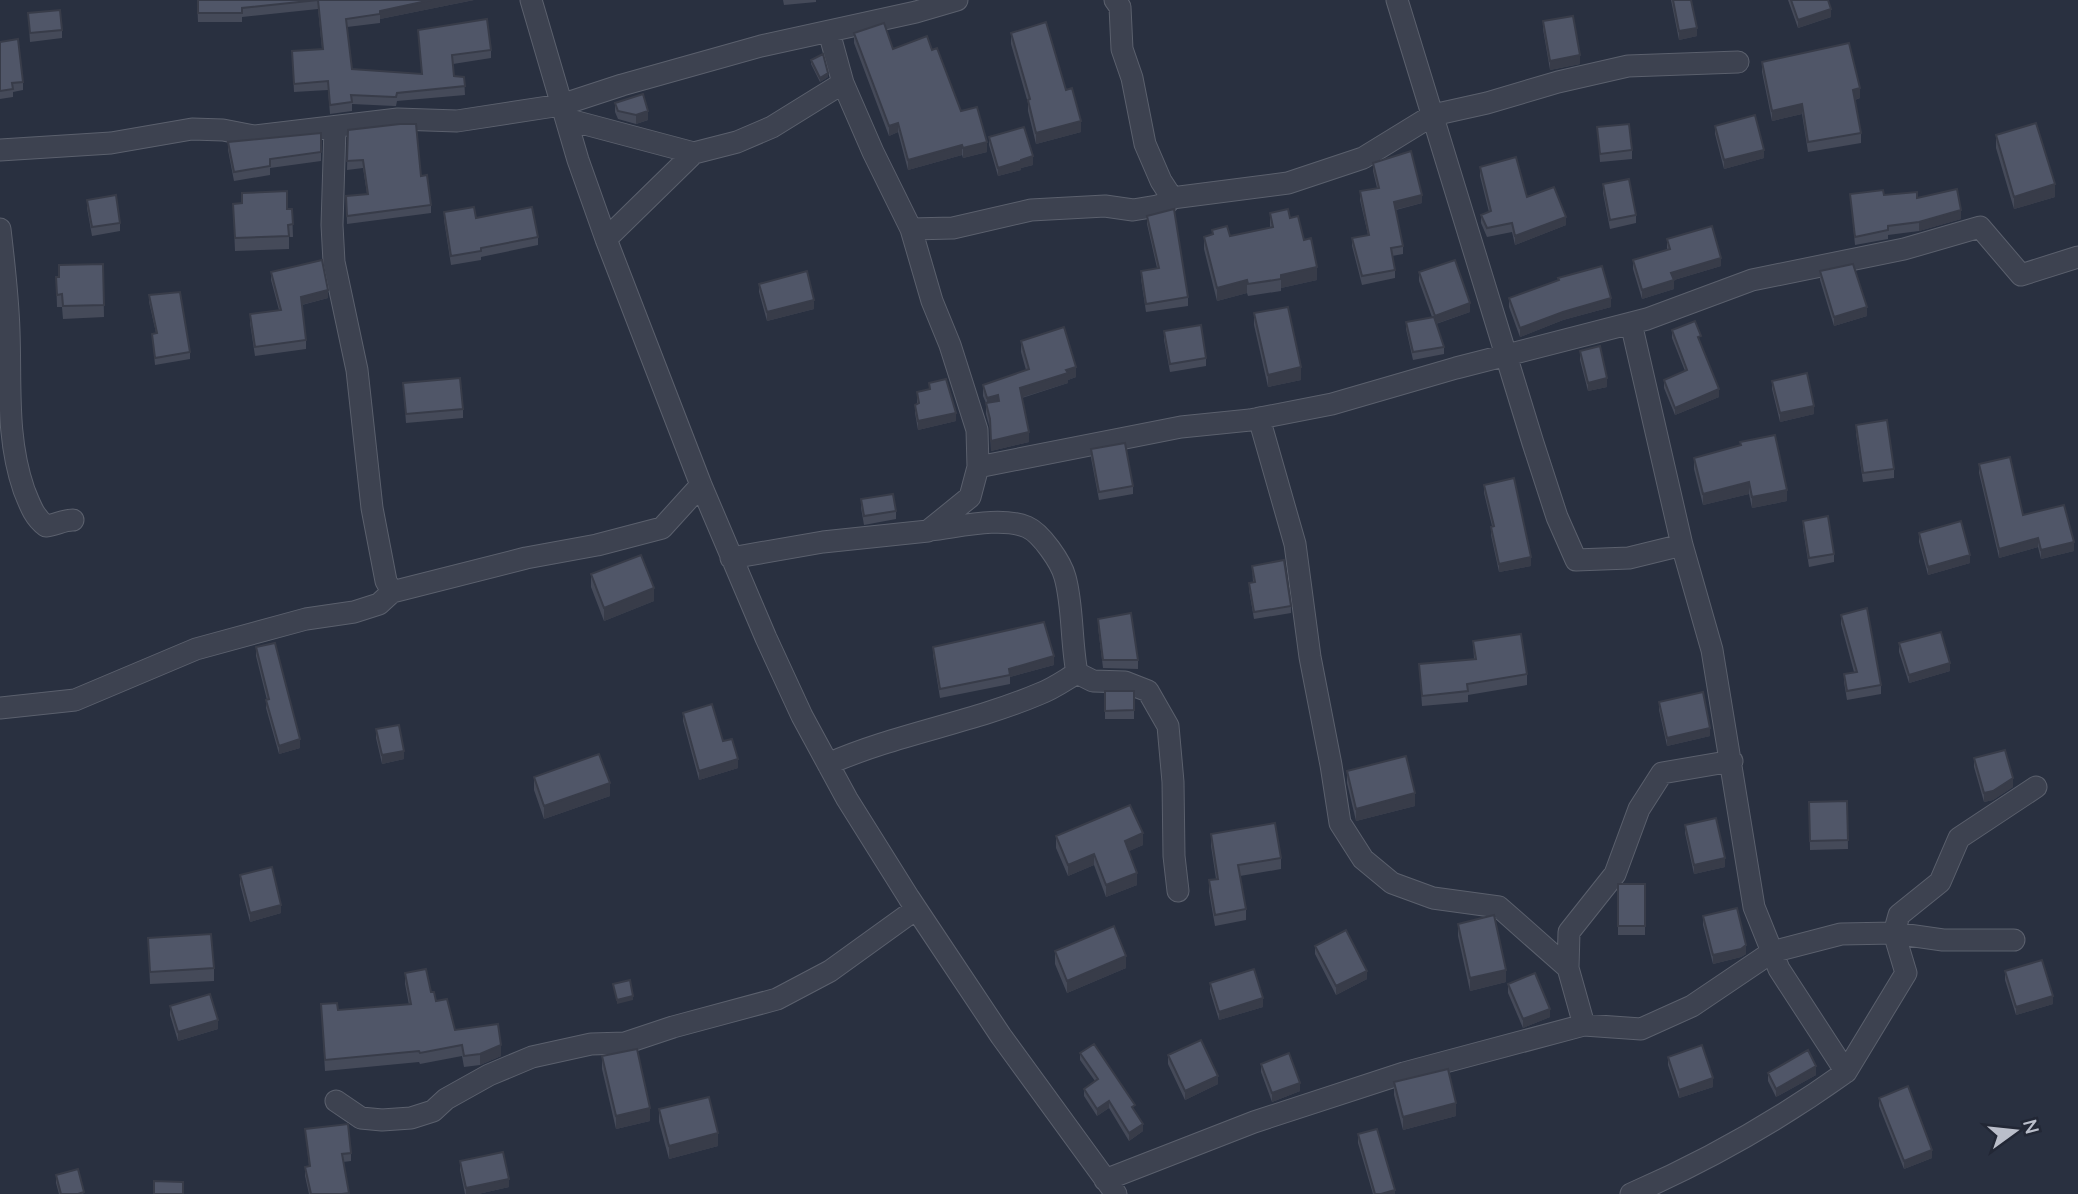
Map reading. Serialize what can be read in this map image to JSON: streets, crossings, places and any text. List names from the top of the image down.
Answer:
{
  "north": "right"
}
